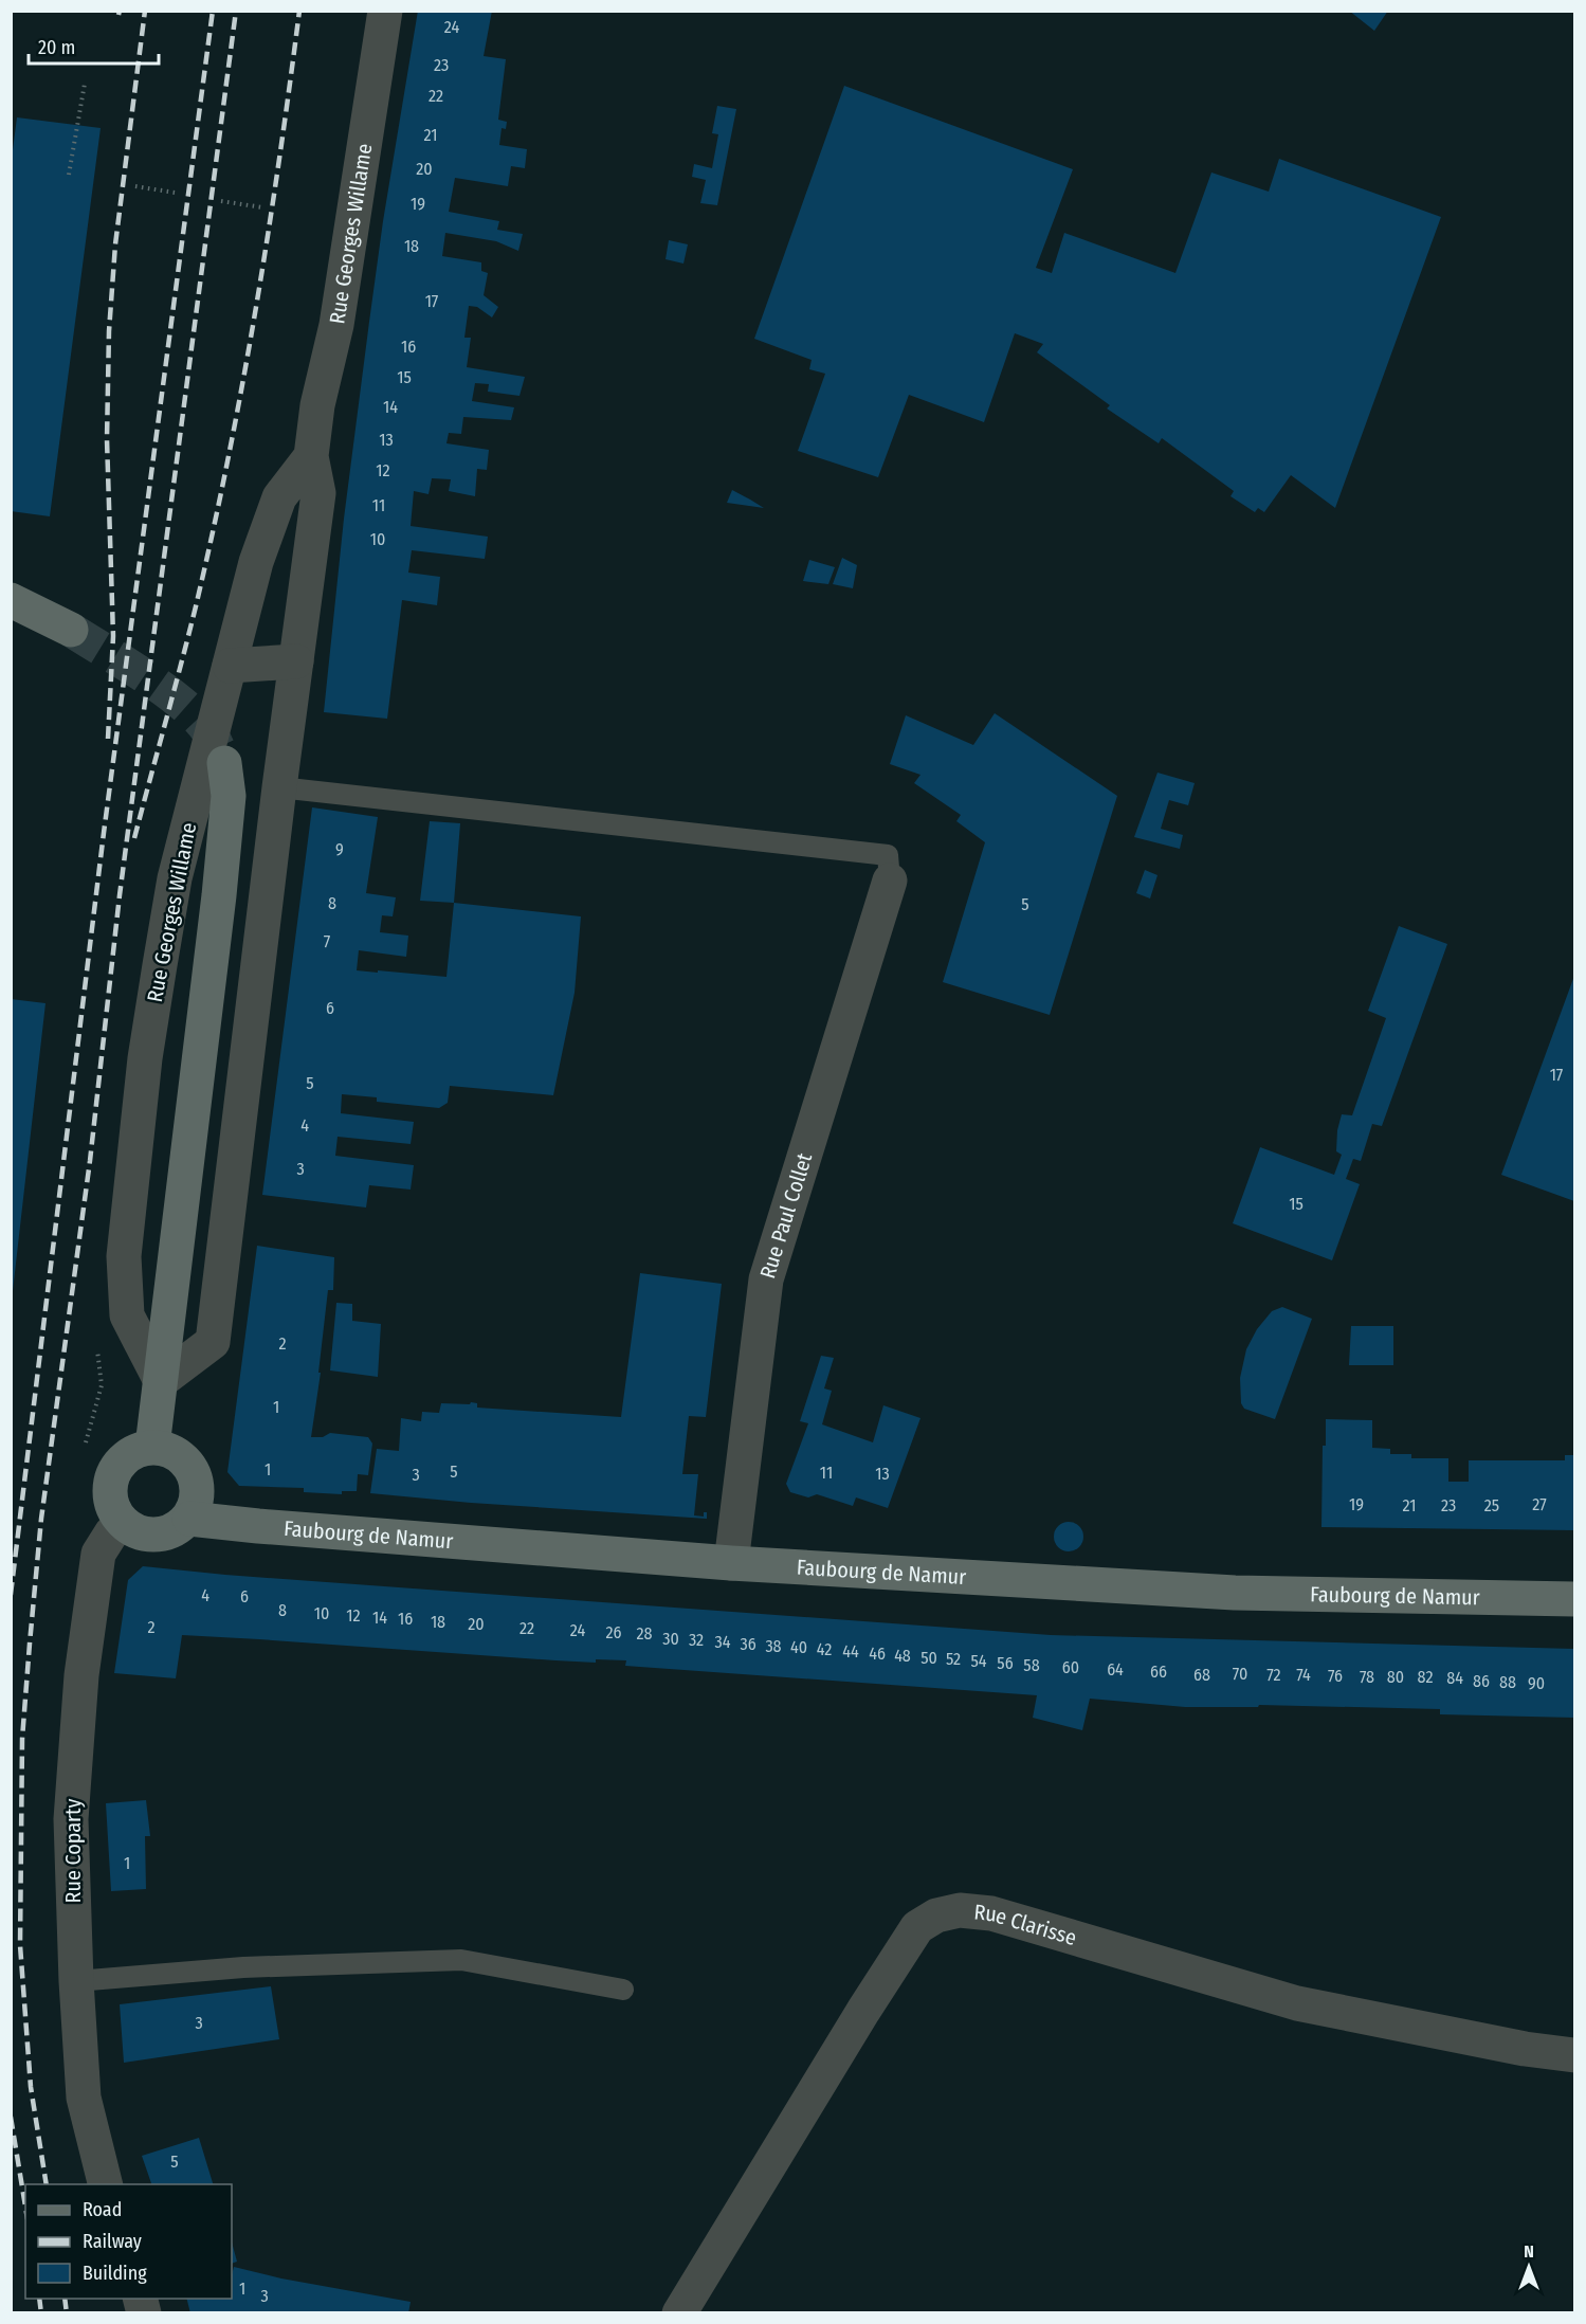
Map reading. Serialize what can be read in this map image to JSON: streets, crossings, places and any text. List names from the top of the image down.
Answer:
{
  "streets": {
    "street": [
      "Rue Georges Willame",
      "Rue Paul Collet",
      "Faubourg de Namur",
      "Rue Coparty",
      "Rue Clarisse"
    ]
  },
  "crossings": [
    ["Rue Georges Willame", "Faubourg de Namur"],
    ["Rue Georges Willame", "Rue Coparty"],
    ["Rue Paul Collet", "Faubourg de Namur"],
    ["Faubourg de Namur", "Rue Coparty"]
  ],
  "house_numbers": [
    "24",
    "23",
    "22",
    "21",
    "20",
    "19",
    "18",
    "17",
    "16",
    "15",
    "14",
    "13",
    "12",
    "11",
    "10",
    "9",
    "8",
    "5",
    "7",
    "6",
    "17",
    "5",
    "4",
    "3",
    "15",
    "2",
    "1",
    "1",
    "5",
    "11",
    "13",
    "3",
    "19",
    "27",
    "21",
    "23",
    "25",
    "4",
    "6",
    "8",
    "10",
    "12",
    "14",
    "16",
    "18",
    "20",
    "2",
    "22",
    "24",
    "26",
    "28",
    "30",
    "32",
    "34",
    "36",
    "38",
    "40",
    "42",
    "44",
    "46",
    "48",
    "50",
    "52",
    "54",
    "56",
    "58",
    "60",
    "64",
    "66",
    "70",
    "68",
    "72",
    "74",
    "76",
    "78",
    "80",
    "82",
    "84",
    "86",
    "88",
    "90",
    "1",
    "3",
    "5",
    "1",
    "3"
  ],
  "legend": ["Road", "Railway", "Building"],
  "scale_bar": "20 m",
  "north": "top"
}
